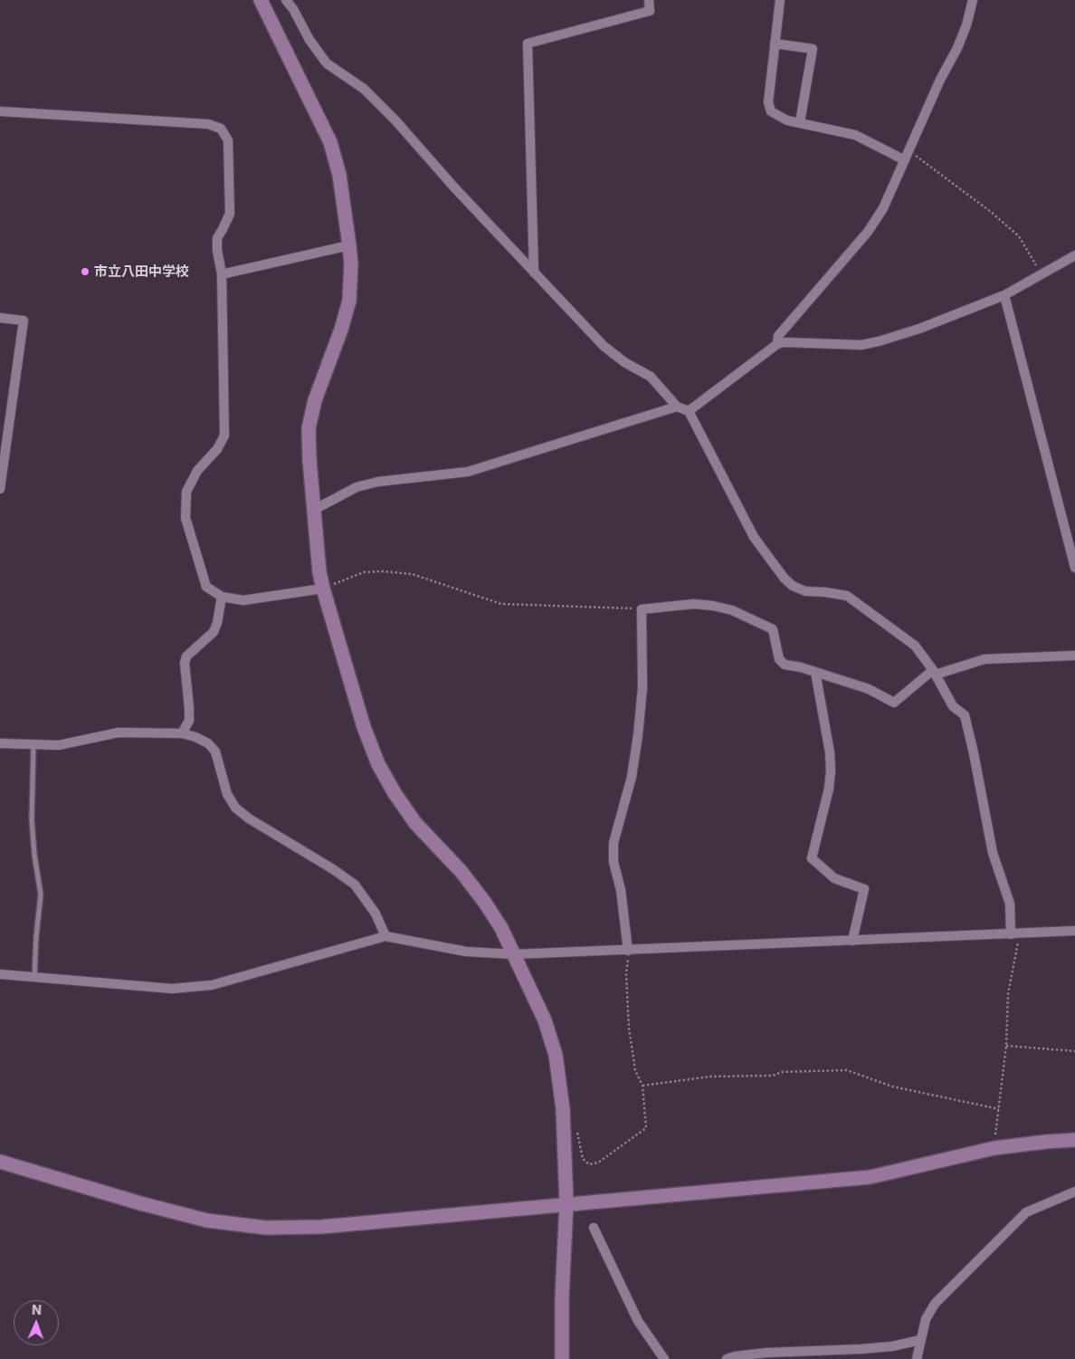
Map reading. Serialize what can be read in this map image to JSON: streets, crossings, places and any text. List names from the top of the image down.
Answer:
{
  "places": ["市立八田中学校"],
  "north": "top"
}
